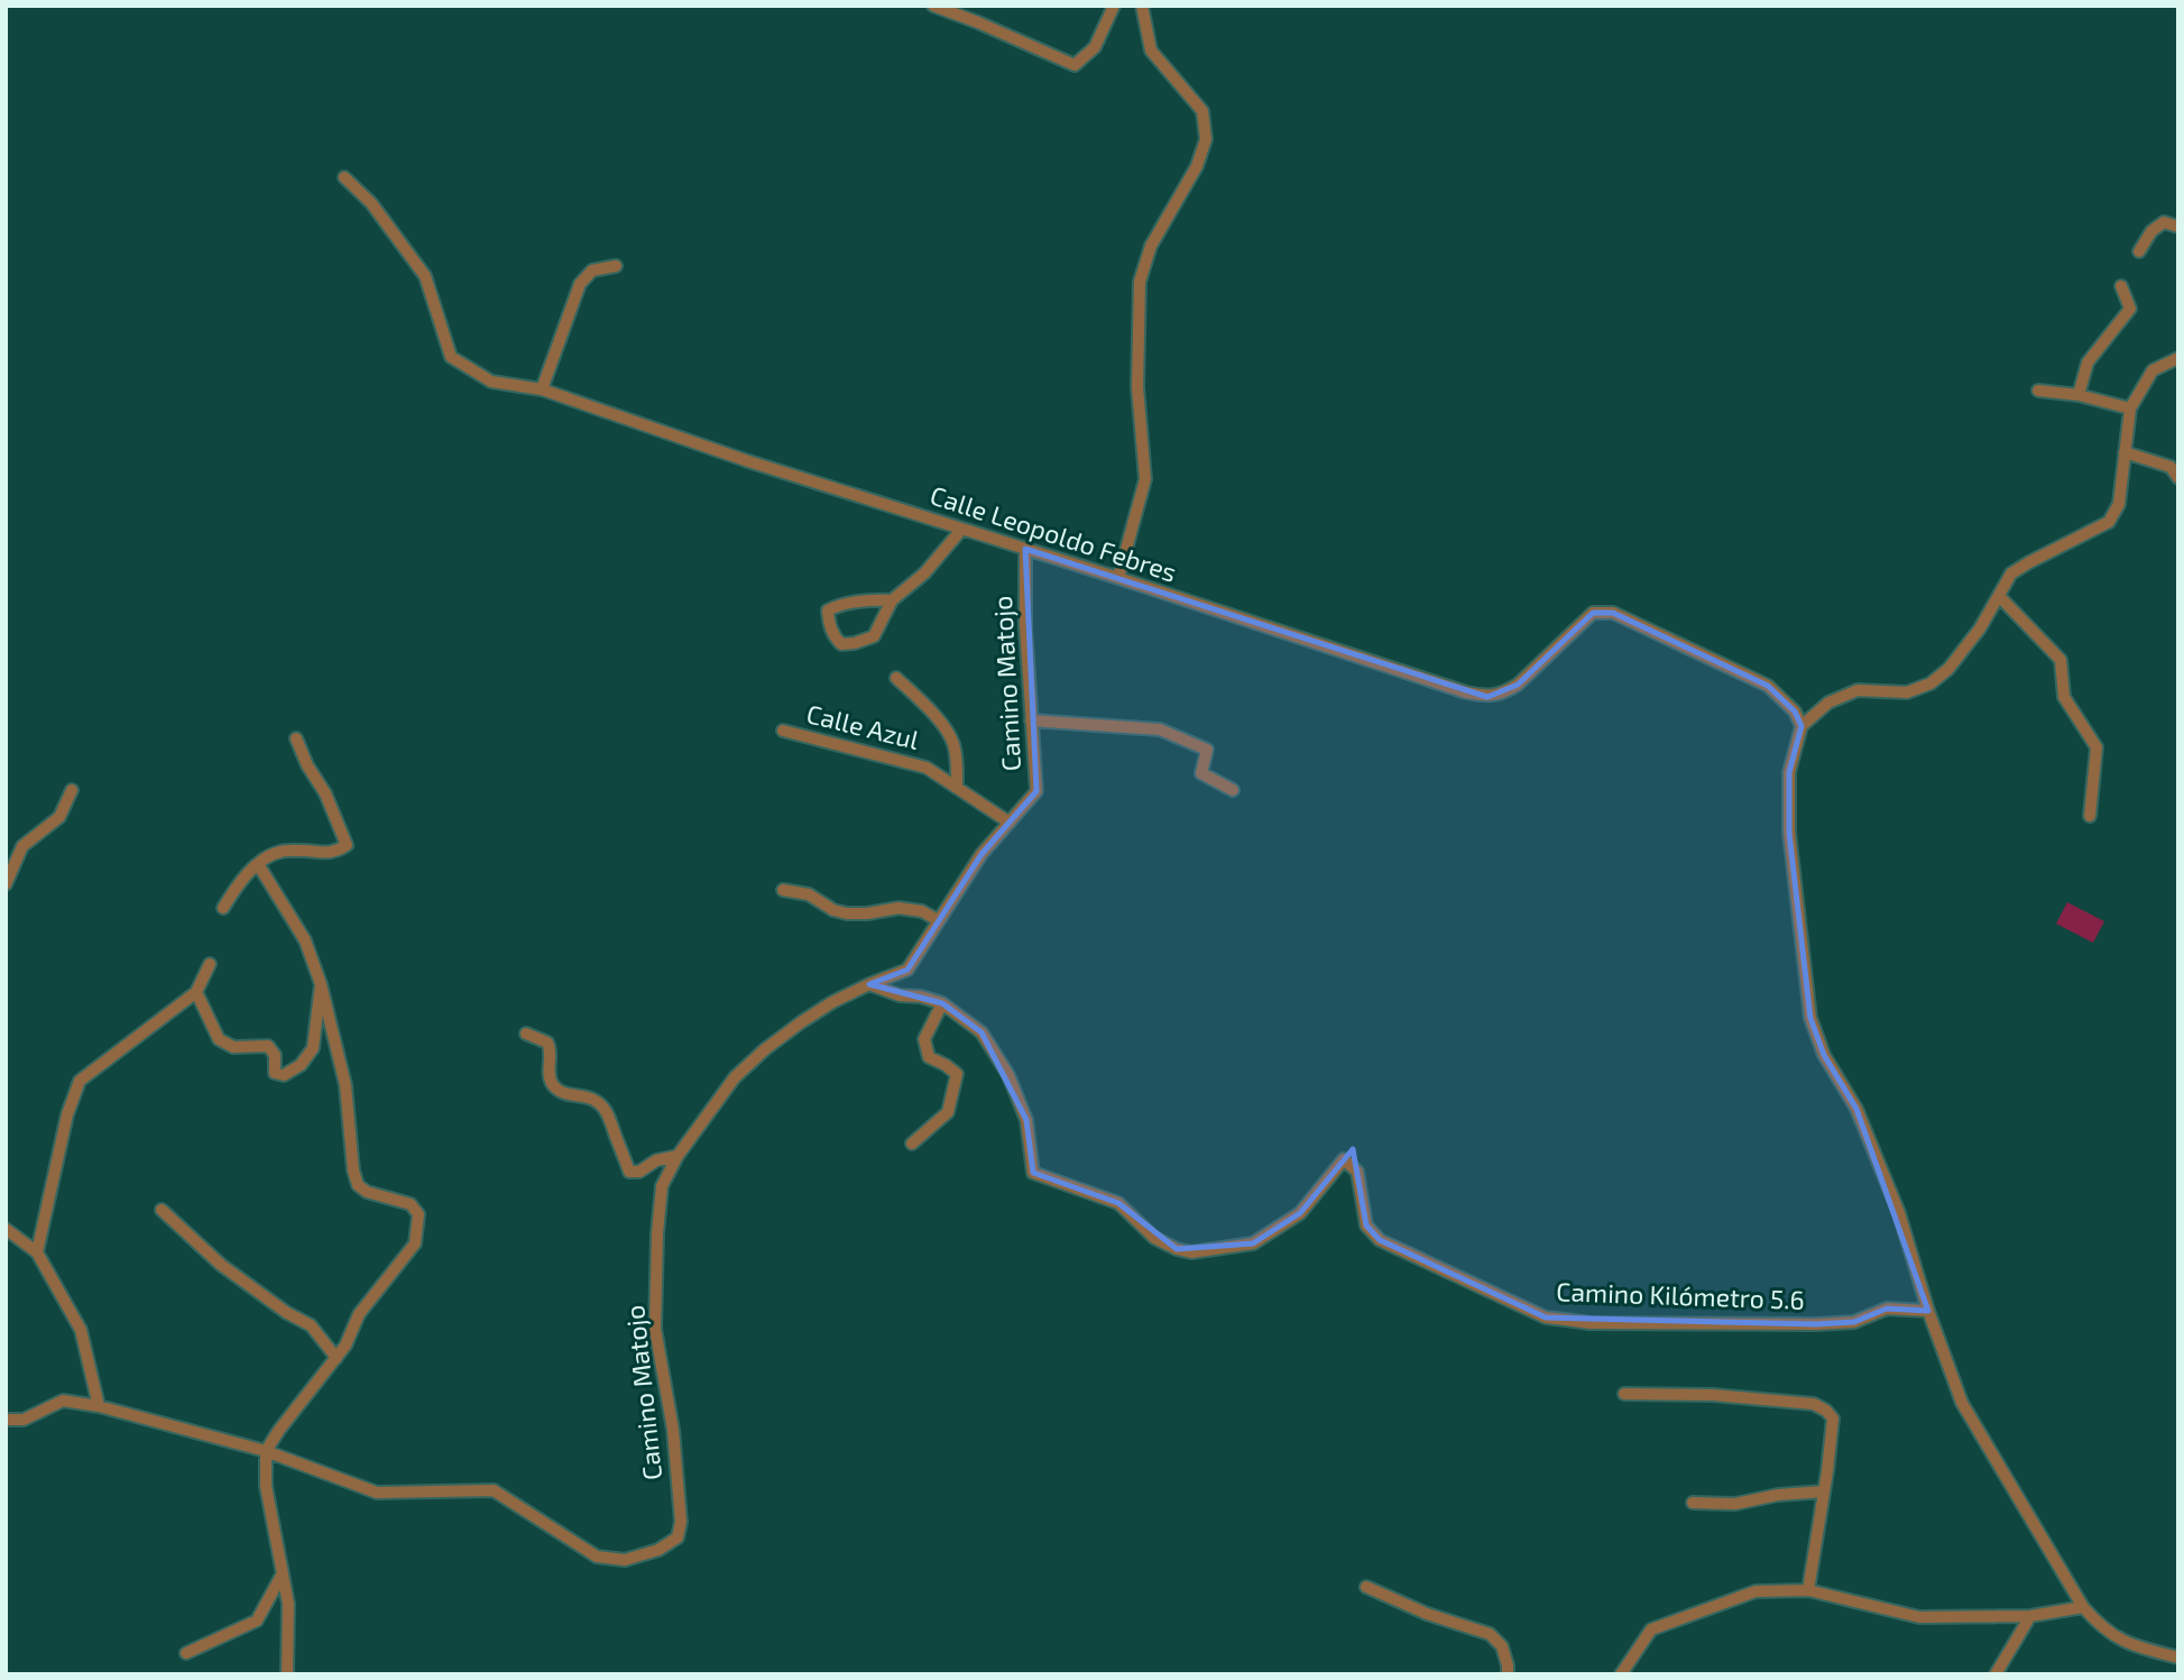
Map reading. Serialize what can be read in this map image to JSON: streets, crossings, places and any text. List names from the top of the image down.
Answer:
{
  "streets": {
    "street": [
      "Calle Leopoldo Febres",
      "Camino Matojo",
      "Calle Azul",
      "Camino Kilómetro 5.6"
    ]
  },
  "crossings": [
    ["Calle Leopoldo Febres", "Camino Matojo"],
    ["Camino Matojo", "Calle Azul"],
    ["Camino Matojo", "Camino Kilómetro 5.6"]
  ]
}
